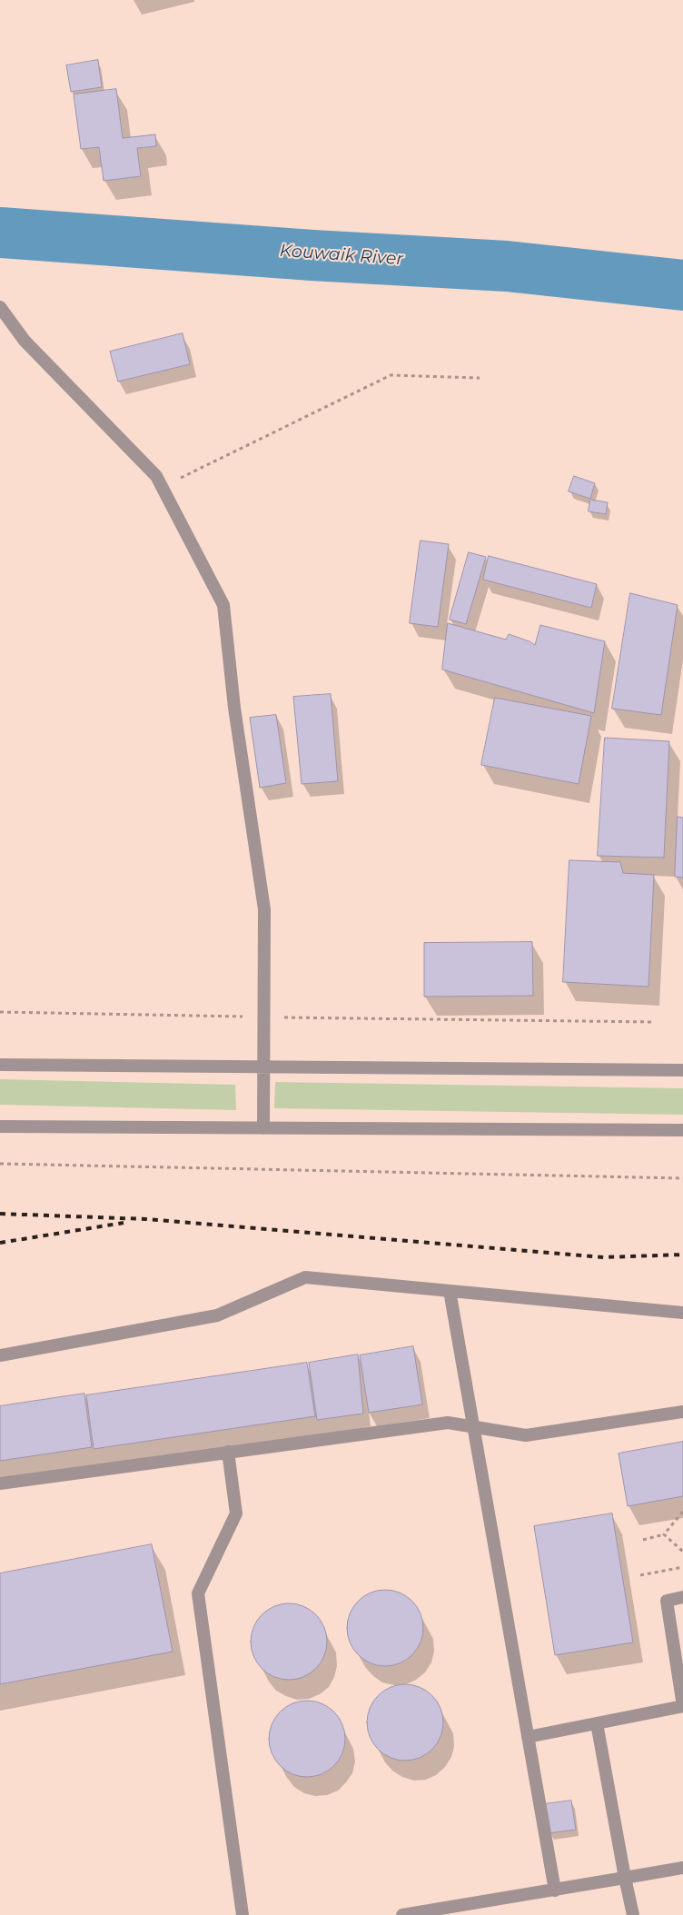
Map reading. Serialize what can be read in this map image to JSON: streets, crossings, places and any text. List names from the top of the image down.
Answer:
{
  "water": ["Kouwaik River"]
}
